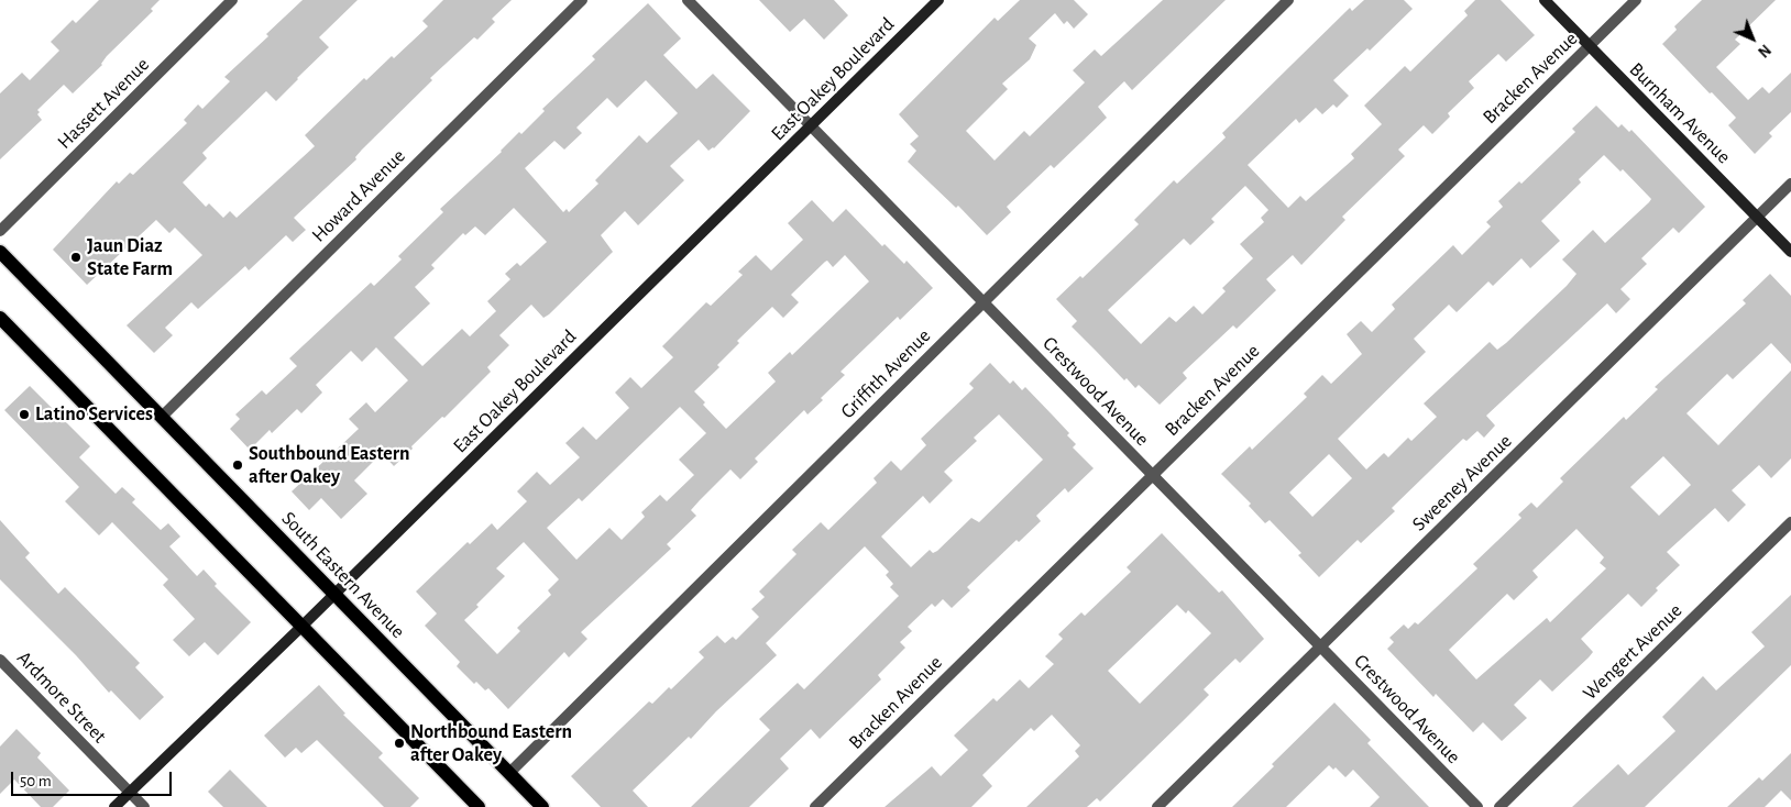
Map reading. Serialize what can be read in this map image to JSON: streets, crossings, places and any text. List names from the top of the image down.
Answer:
{
  "streets": {
    "main road": ["South Eastern Avenue"],
    "street": [
      "Bracken Avenue",
      "East Oakey Boulevard",
      "Hassett Avenue",
      "Burnham Avenue",
      "Howard Avenue",
      "Griffith Avenue",
      "Crestwood Avenue",
      "Sweeney Avenue",
      "Wengert Avenue",
      "Ardmore Street"
    ]
  },
  "crossings": [
    ["Bracken Avenue", "Burnham Avenue"],
    ["Bracken Avenue", "Crestwood Avenue"],
    ["East Oakey Boulevard", "Crestwood Avenue"],
    ["East Oakey Boulevard", "South Eastern Avenue"],
    ["East Oakey Boulevard", "Ardmore Street"],
    ["Burnham Avenue", "Sweeney Avenue"],
    ["Howard Avenue", "South Eastern Avenue"],
    ["Griffith Avenue", "Crestwood Avenue"],
    ["Griffith Avenue", "South Eastern Avenue"],
    ["Crestwood Avenue", "Sweeney Avenue"]
  ],
  "places": [
    "Jaun Diaz State Farm",
    "Latino Services",
    "Southbound Eastern after Oakey",
    "Northbound Eastern after Oakey"
  ],
  "scale_bar": "50 m",
  "north": "bottom right"
}
